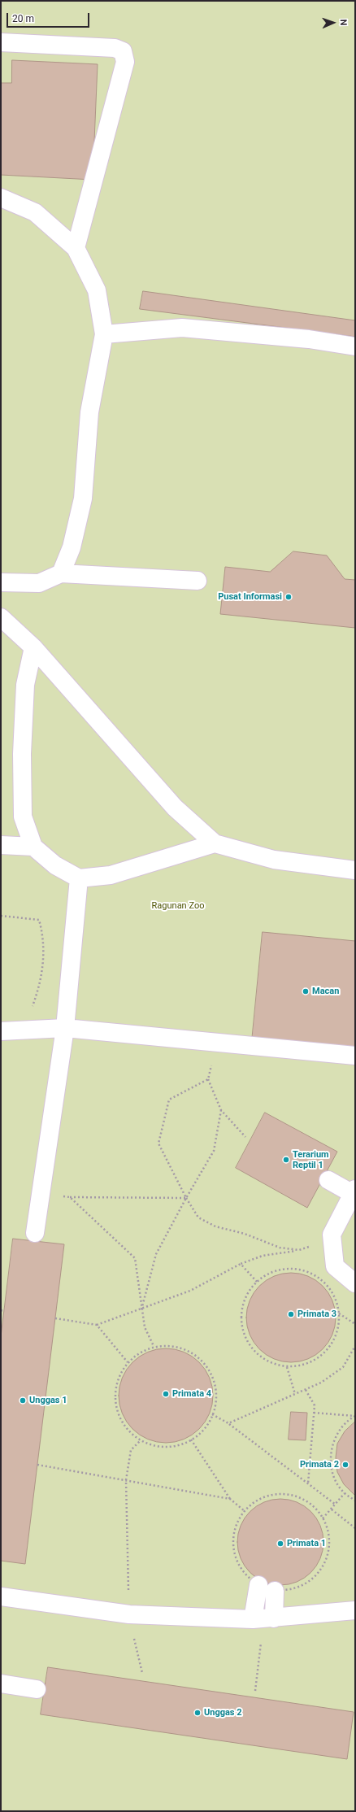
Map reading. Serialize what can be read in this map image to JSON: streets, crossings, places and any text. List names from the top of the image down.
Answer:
{
  "parks": ["Ragunan Zoo"],
  "places": [
    "Pusat Informasi",
    "Macan",
    "Terarium Reptil 1",
    "Primata 3",
    "Primata 4",
    "Unggas 1",
    "Primata 2",
    "Primata 1",
    "Unggas 2"
  ],
  "scale_bar": "20 m",
  "north": "right"
}
